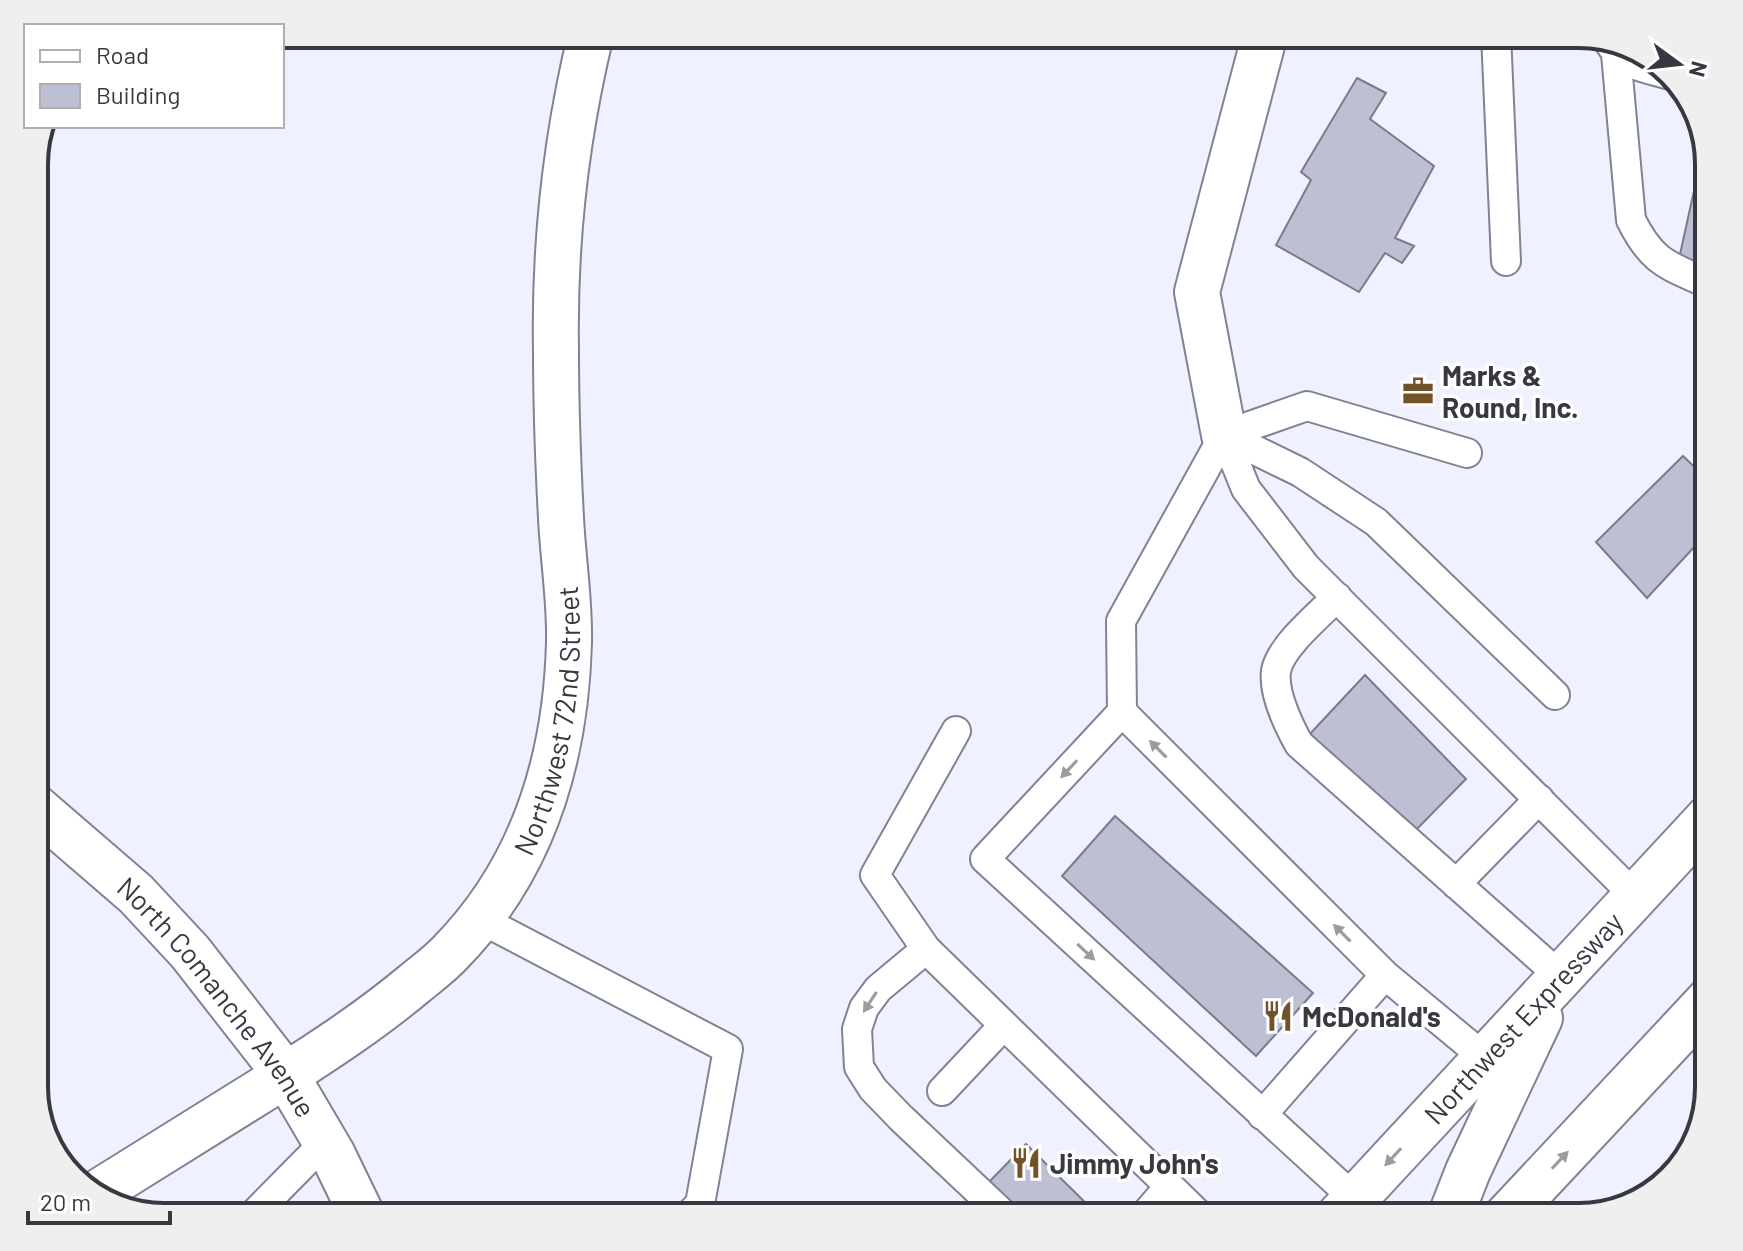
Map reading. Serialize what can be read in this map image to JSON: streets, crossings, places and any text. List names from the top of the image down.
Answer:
{
  "streets": {
    "main road": ["Northwest 72nd Street", "North Comanche Avenue", "Northwest Expressway"]
  },
  "crossings": [
    ["Northwest 72nd Street", "North Comanche Avenue"]
  ],
  "places": {
    "office": ["Marks & Round, Inc."],
    "restaurant": ["McDonald's", "Jimmy John's"]
  },
  "legend": ["Road", "Building"],
  "scale_bar": "20 m",
  "north": "right"
}
